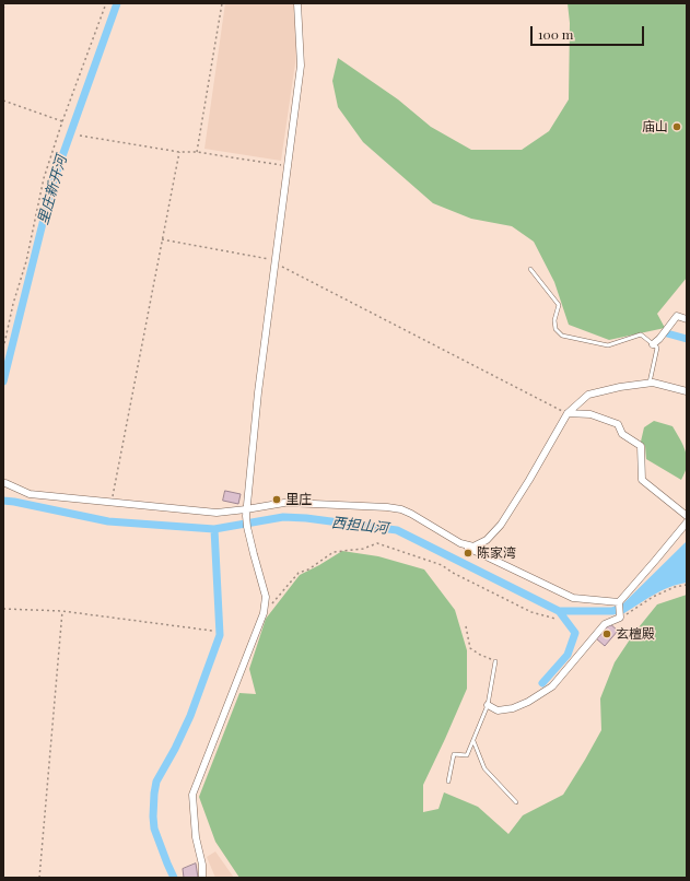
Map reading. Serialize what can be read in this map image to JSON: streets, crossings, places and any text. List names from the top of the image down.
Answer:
{
  "water": ["里庄新开河", "西担山河"],
  "places": [
    "庙山",
    "里庄",
    "陈家湾",
    "玄檀殿"
  ],
  "scale_bar": "100 m"
}
